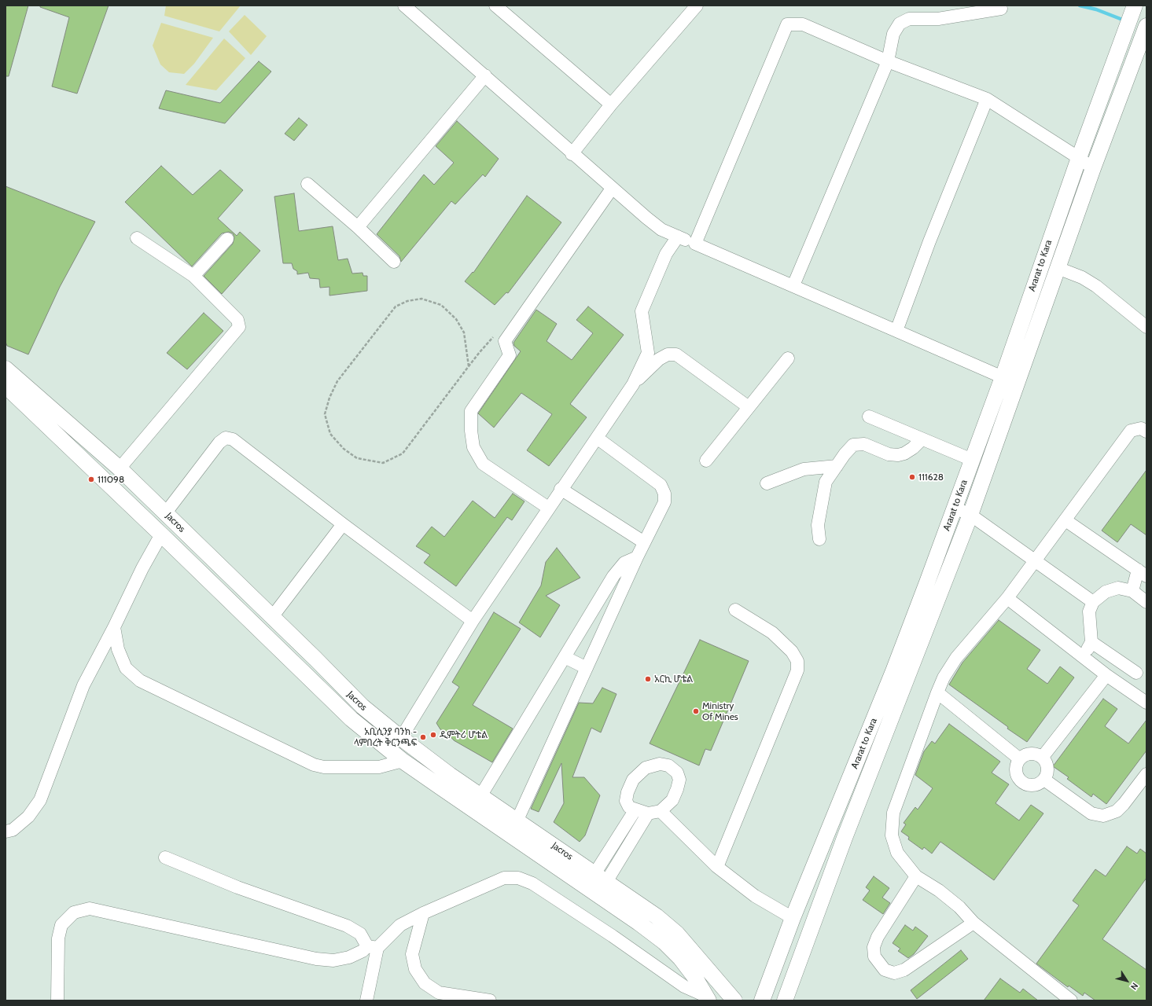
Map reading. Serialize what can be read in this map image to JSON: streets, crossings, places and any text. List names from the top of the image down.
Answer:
{
  "streets": {
    "main road": ["Ararat to Kara", "Jacros"]
  },
  "places": [
    "111628",
    "111098",
    "አርኪ ሆቴል",
    "Ministry Of Mines",
    "ዲምትሪ ሆቴል",
    "አቢሲንያ ባንክ - ላምበረት ቅርንጫፍ"
  ],
  "north": "bottom right"
}
